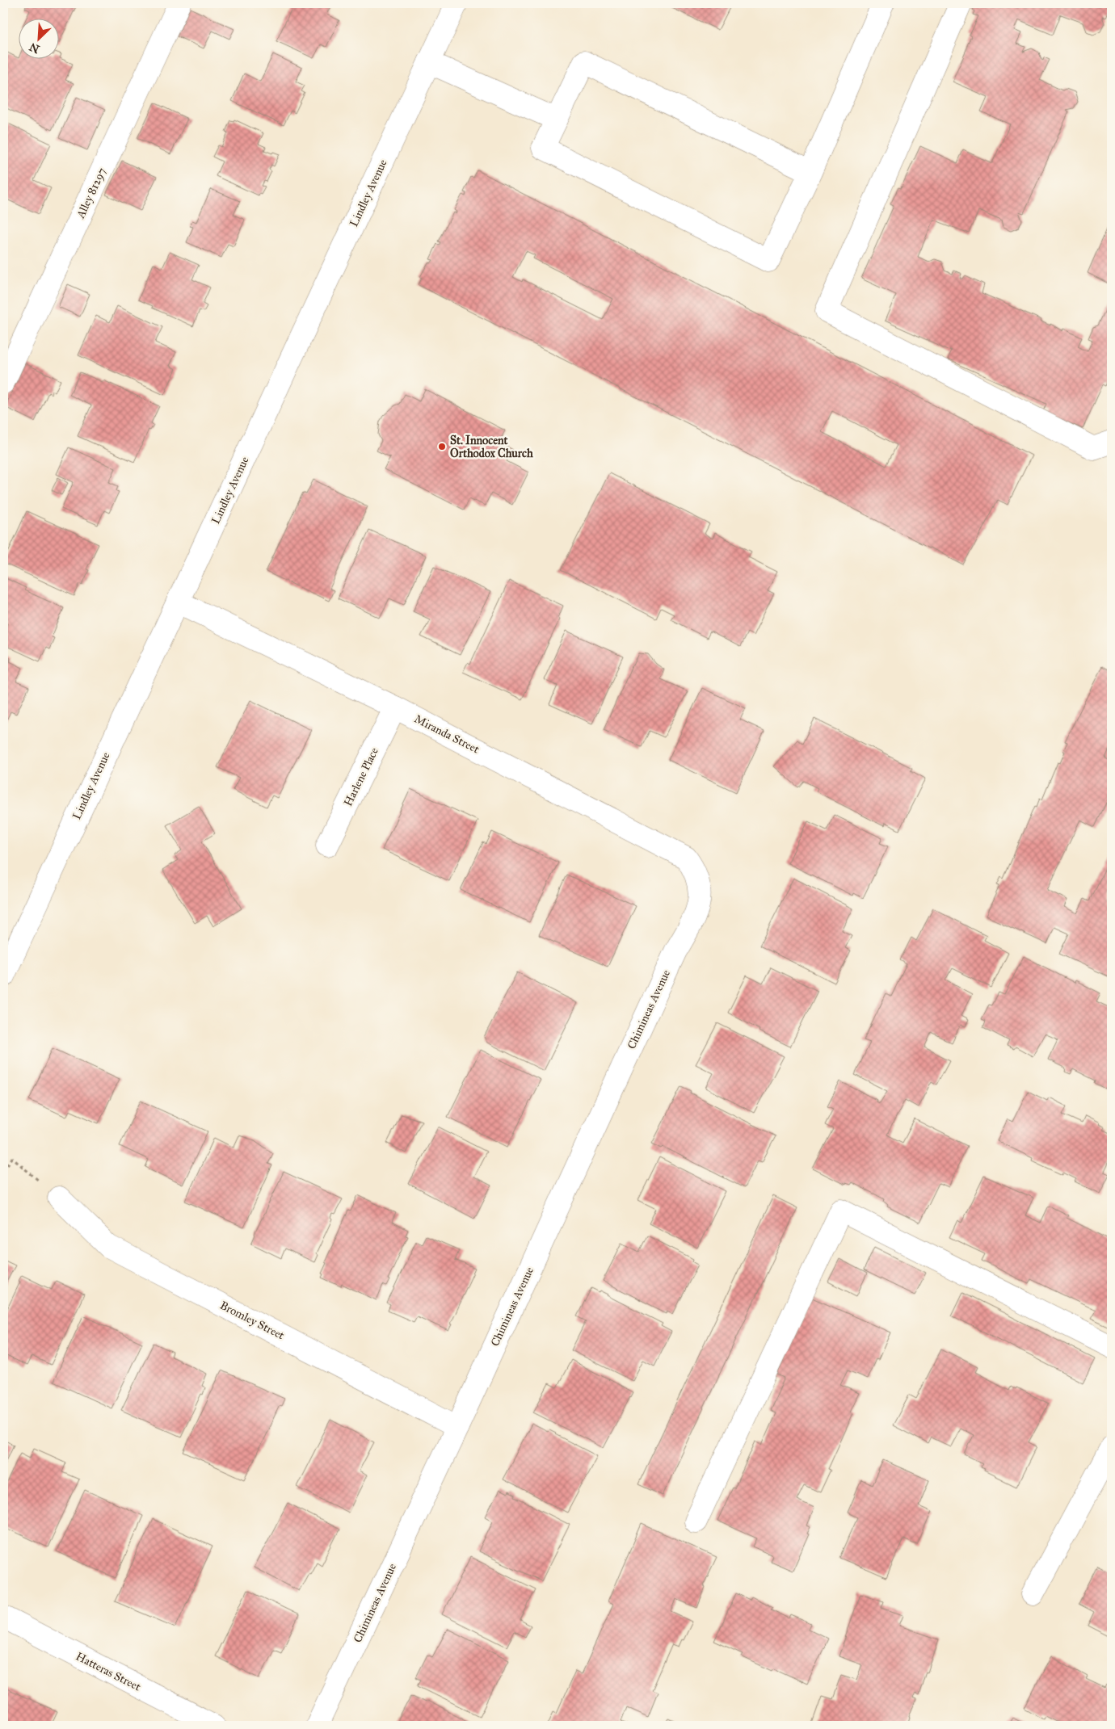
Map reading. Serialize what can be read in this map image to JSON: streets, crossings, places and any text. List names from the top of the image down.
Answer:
{
  "streets": {
    "street": [
      "Alley 81297",
      "Lindley Avenue",
      "Miranda Street",
      "Harlene Place",
      "Chimineas Avenue",
      "Bromley Street",
      "Hatteras Street"
    ]
  },
  "crossings": [
    ["Lindley Avenue", "Miranda Street"],
    ["Miranda Street", "Harlene Place"],
    ["Miranda Street", "Chimineas Avenue"],
    ["Chimineas Avenue", "Bromley Street"]
  ],
  "places": ["St. Innocent Orthodox Church"],
  "north": "bottom left"
}
